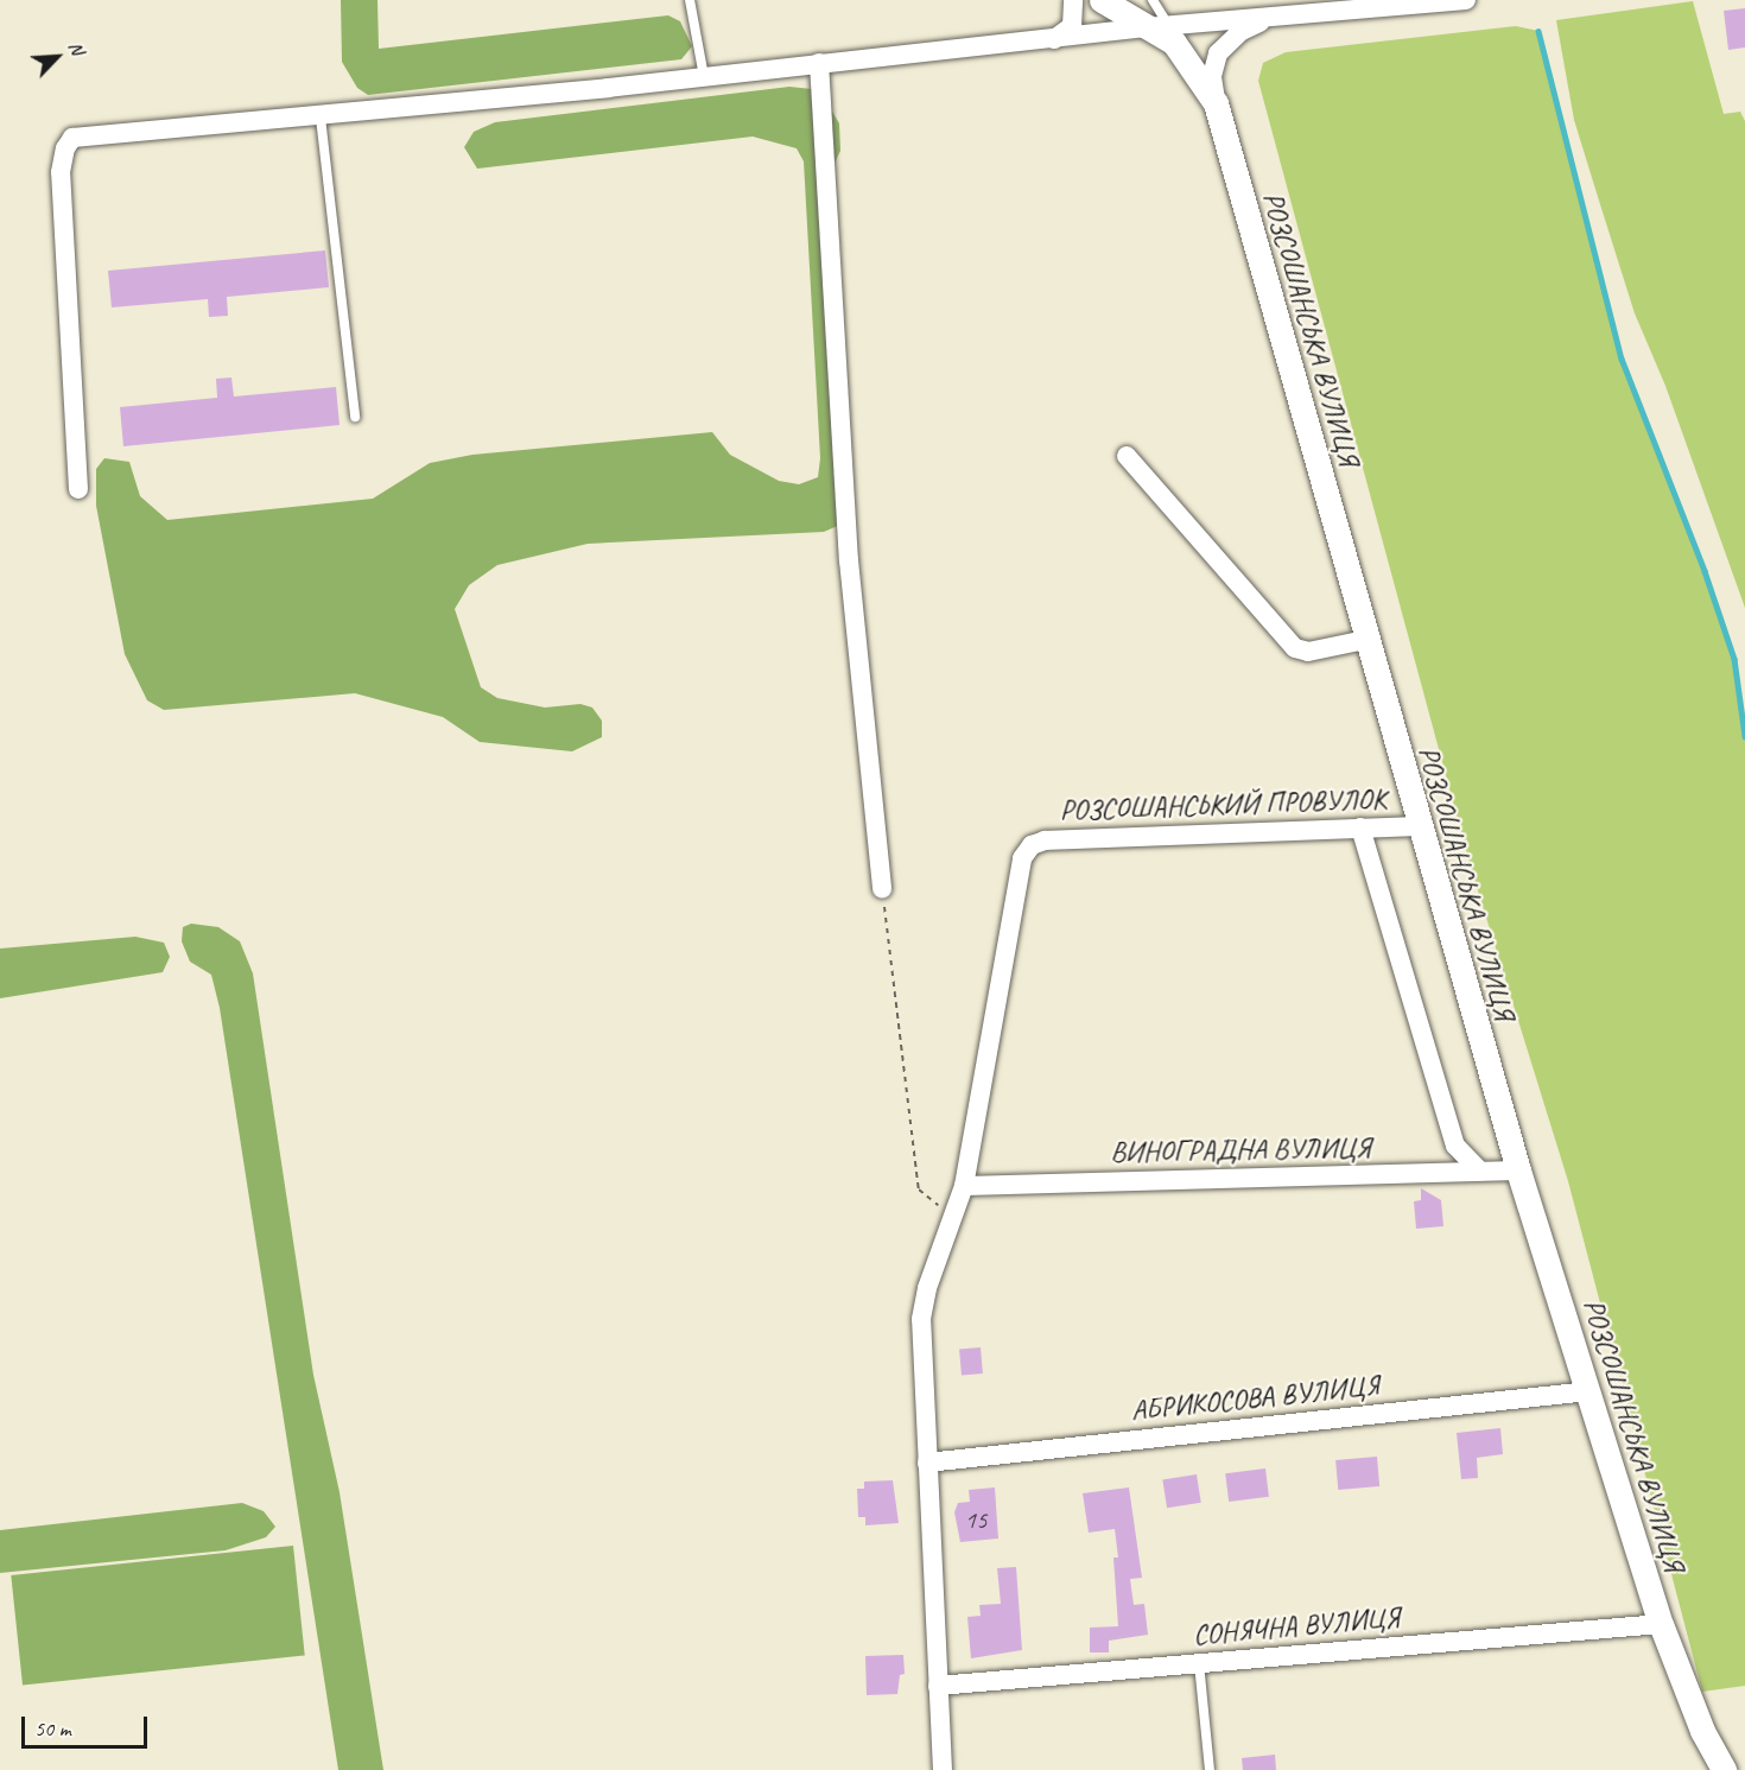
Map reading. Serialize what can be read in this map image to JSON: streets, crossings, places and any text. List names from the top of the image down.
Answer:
{
  "streets": {
    "street": [
      "РОЗСОШАНСЬКА ВУЛИЦЯ",
      "РОЗСОШАНСЬКИЙ ПРОВУЛОК",
      "ВИНОГРАДНА ВУЛИЦЯ",
      "АБРИКОСОВА ВУЛИЦЯ",
      "СОНЯЧНА ВУЛИЦЯ"
    ]
  },
  "crossings": [
    ["РОЗСОШАНСЬКА ВУЛИЦЯ", "РОЗСОШАНСЬКИЙ ПРОВУЛОК"],
    ["РОЗСОШАНСЬКА ВУЛИЦЯ", "ВИНОГРАДНА ВУЛИЦЯ"],
    ["РОЗСОШАНСЬКА ВУЛИЦЯ", "АБРИКОСОВА ВУЛИЦЯ"],
    ["РОЗСОШАНСЬКА ВУЛИЦЯ", "СОНЯЧНА ВУЛИЦЯ"],
    ["РОЗСОШАНСЬКИЙ ПРОВУЛОК", "ВИНОГРАДНА ВУЛИЦЯ"]
  ],
  "house_numbers": ["15"],
  "scale_bar": "50 m",
  "north": "top right"
}
